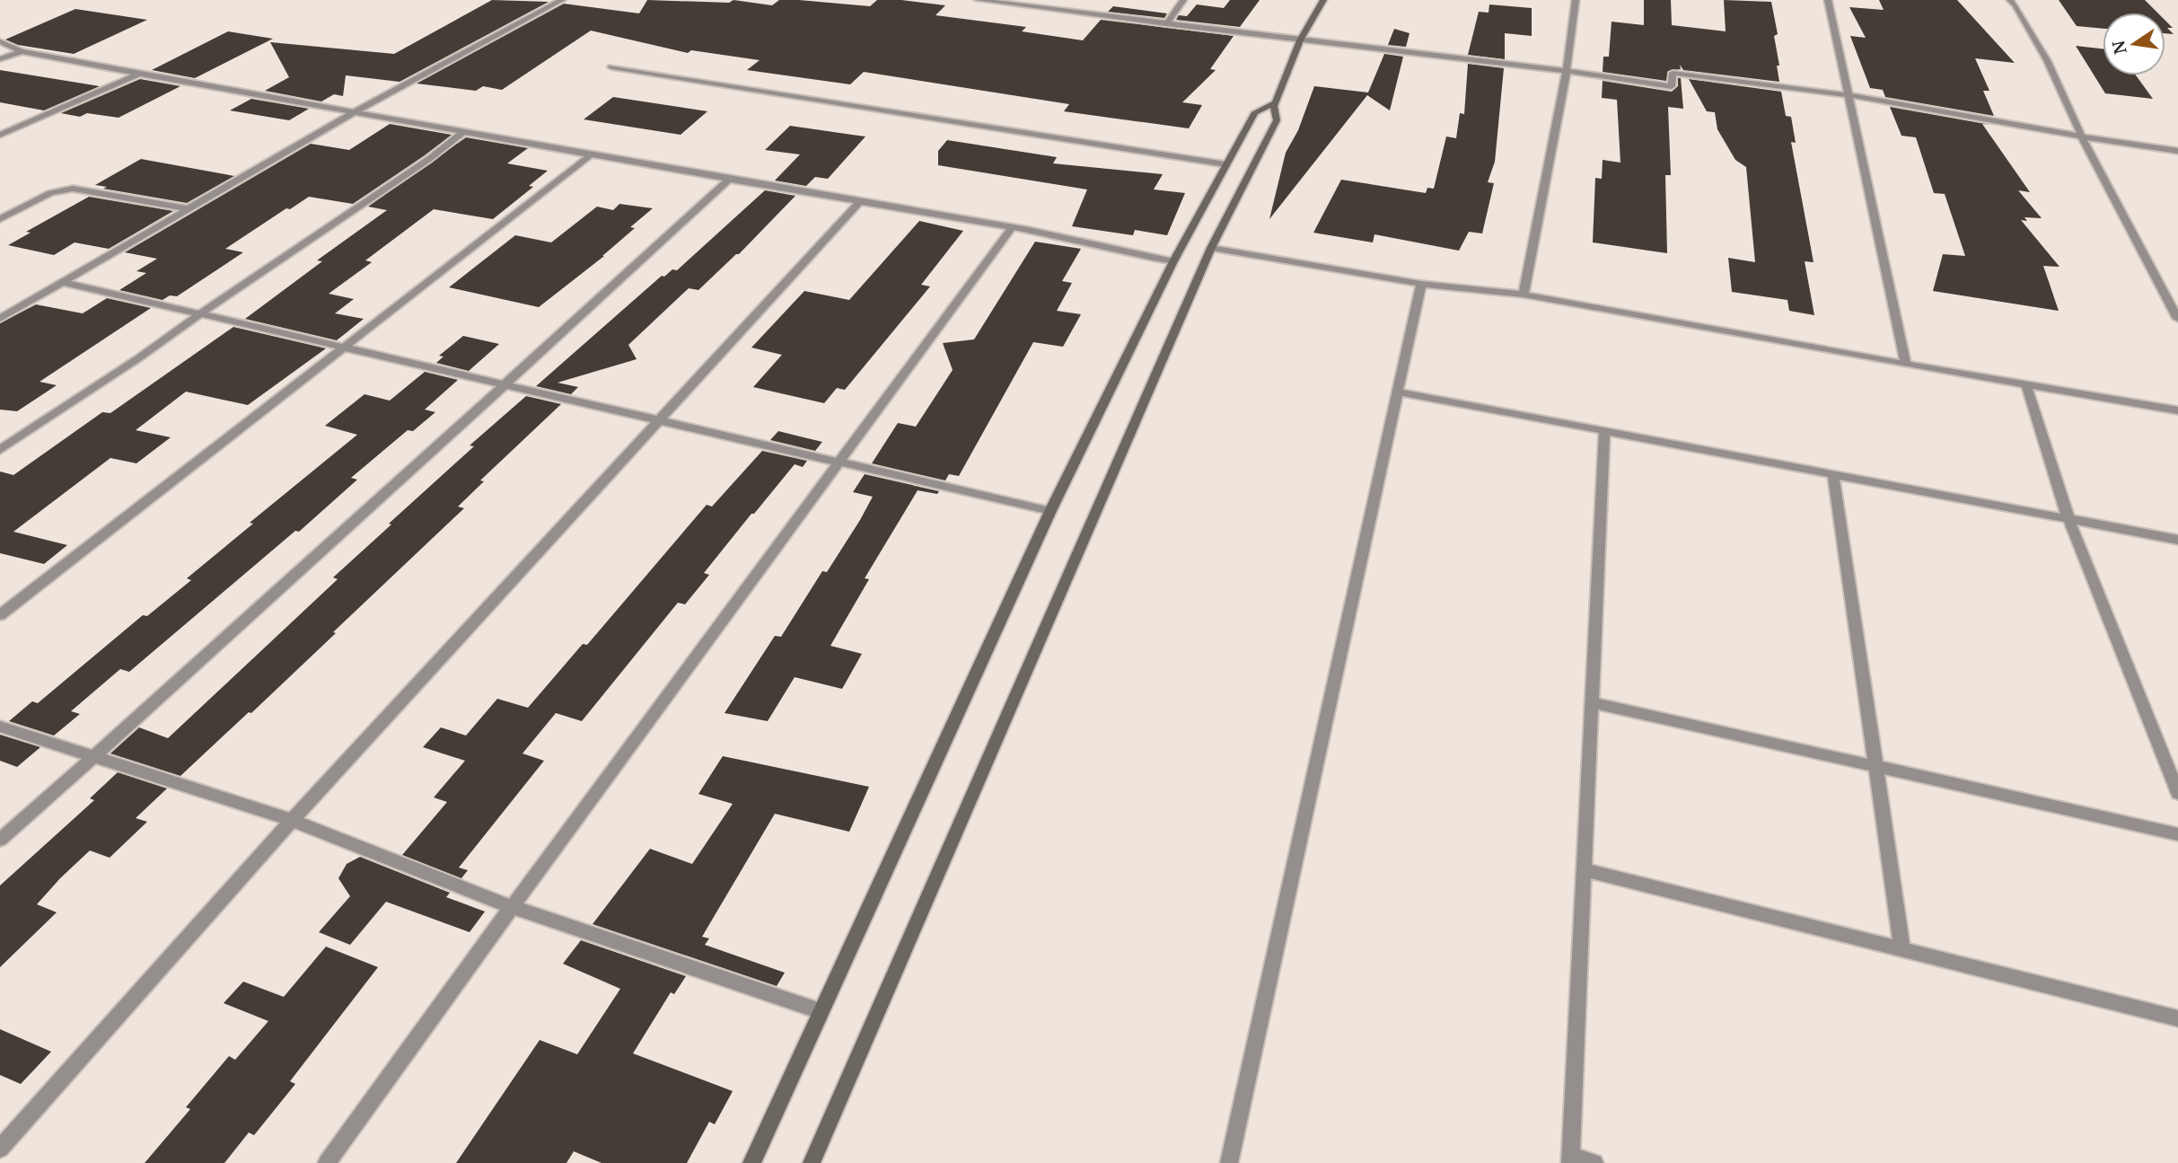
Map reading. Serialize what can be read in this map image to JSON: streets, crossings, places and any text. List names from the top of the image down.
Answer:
{
  "north": "left"
}
